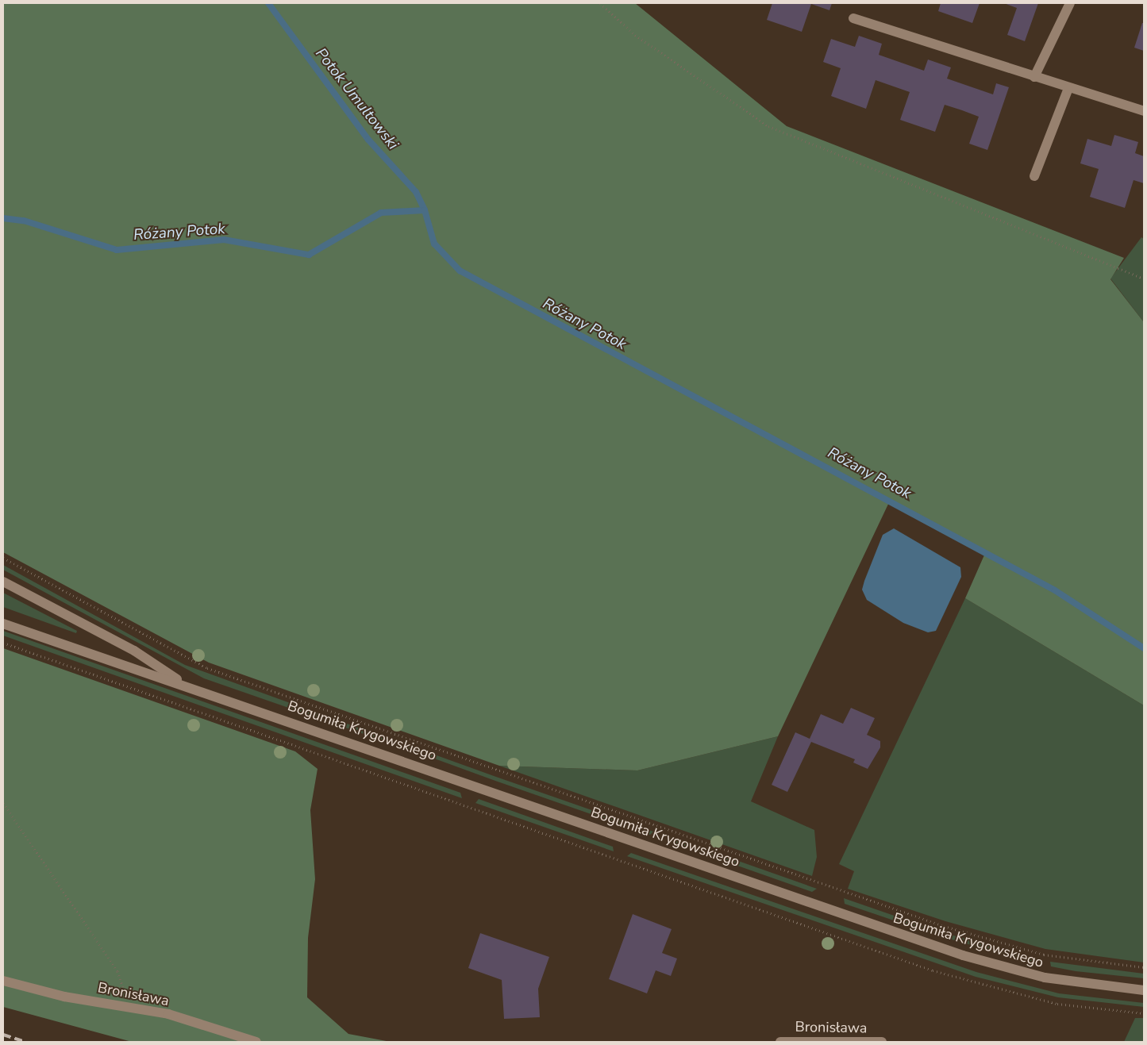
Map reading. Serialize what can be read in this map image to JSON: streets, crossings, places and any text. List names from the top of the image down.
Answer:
{
  "streets": {
    "street": ["Bogumiła Krygowskiego", "Bronisława"]
  },
  "water": ["Potok Umultowski", "Różany Potok"]
}
